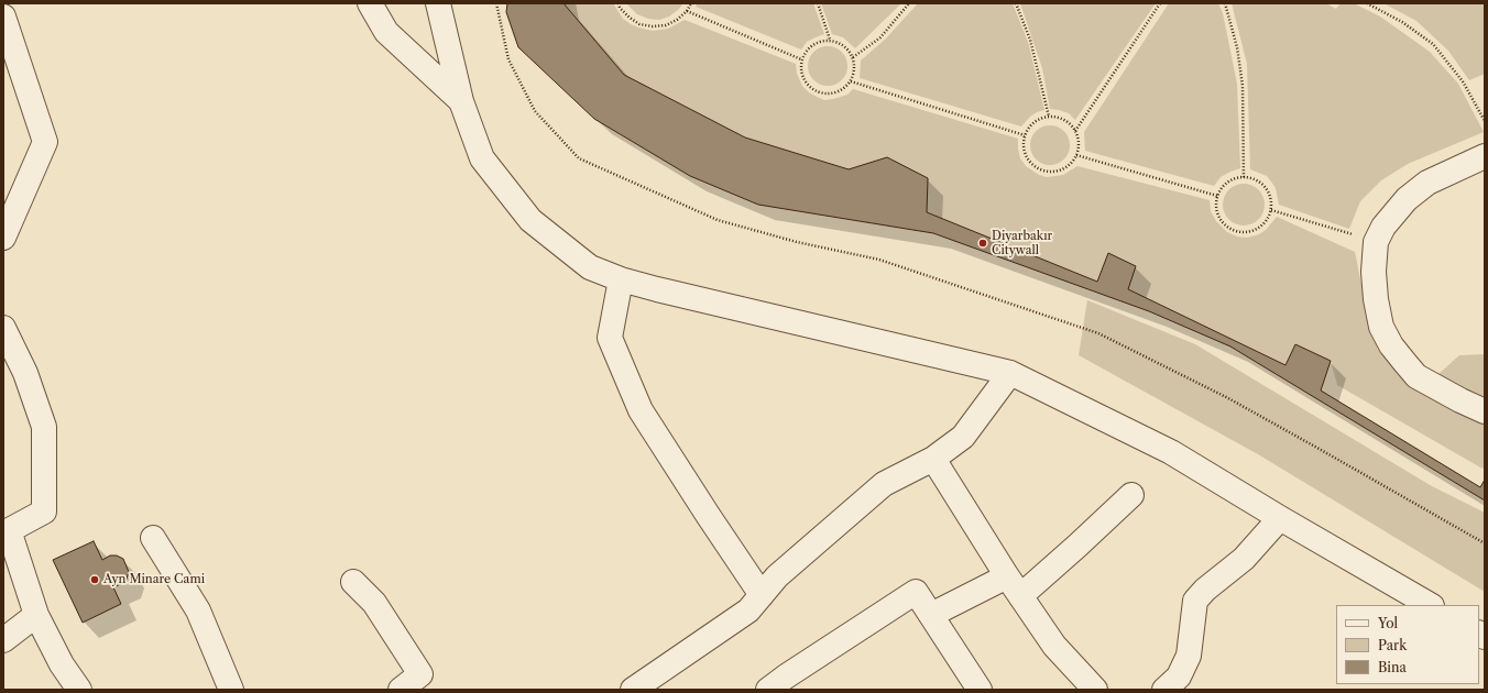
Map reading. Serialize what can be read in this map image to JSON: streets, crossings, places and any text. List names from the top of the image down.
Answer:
{
  "places": ["Diyarbakır Citywall", "Ayn Minare Cami"],
  "legend": ["Yol", "Park", "Bina"]
}
